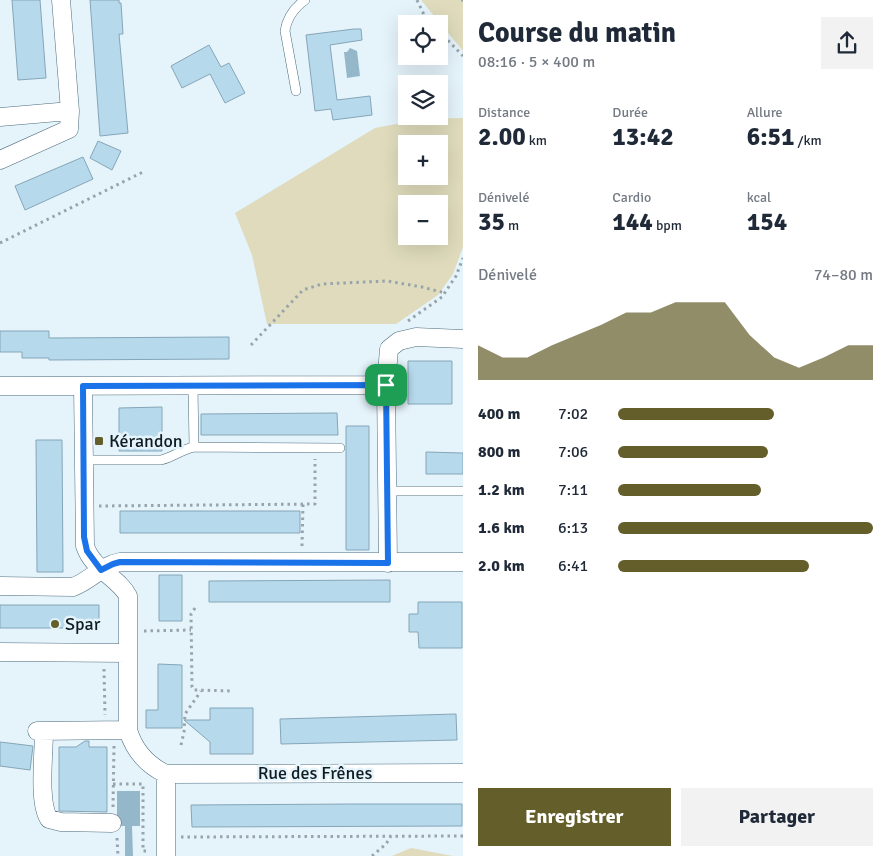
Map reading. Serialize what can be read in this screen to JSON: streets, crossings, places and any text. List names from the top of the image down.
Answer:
{
  "streets": {
    "street": ["Rue des Frênes"]
  },
  "places": {
    "transit": ["Kérandon"],
    "other": ["Spar"]
  },
  "page": {
    "heading": ["Course du matin", "08:16 · 5 × 400 m"],
    "map_buttons": ["+", "−"],
    "stats": [
      ["Distance", "2.00 km"],
      ["Durée", "13:42"],
      ["Allure", "6:51 /km"],
      ["Dénivelé", "35 m"],
      ["Cardio", "144 bpm"],
      ["kcal", "154"]
    ],
    "chart": ["Dénivelé", "74–80 m"],
    "list": [
      {
        "name": "400 m",
        "note": "7:02"
      },
      {
        "name": "800 m",
        "note": "7:06"
      },
      {
        "name": "1.2 km",
        "note": "7:11"
      },
      {
        "name": "1.6 km",
        "note": "6:13"
      },
      {
        "name": "2.0 km",
        "note": "6:41"
      }
    ],
    "buttons": ["Enregistrer", "Partager"]
  }
}
